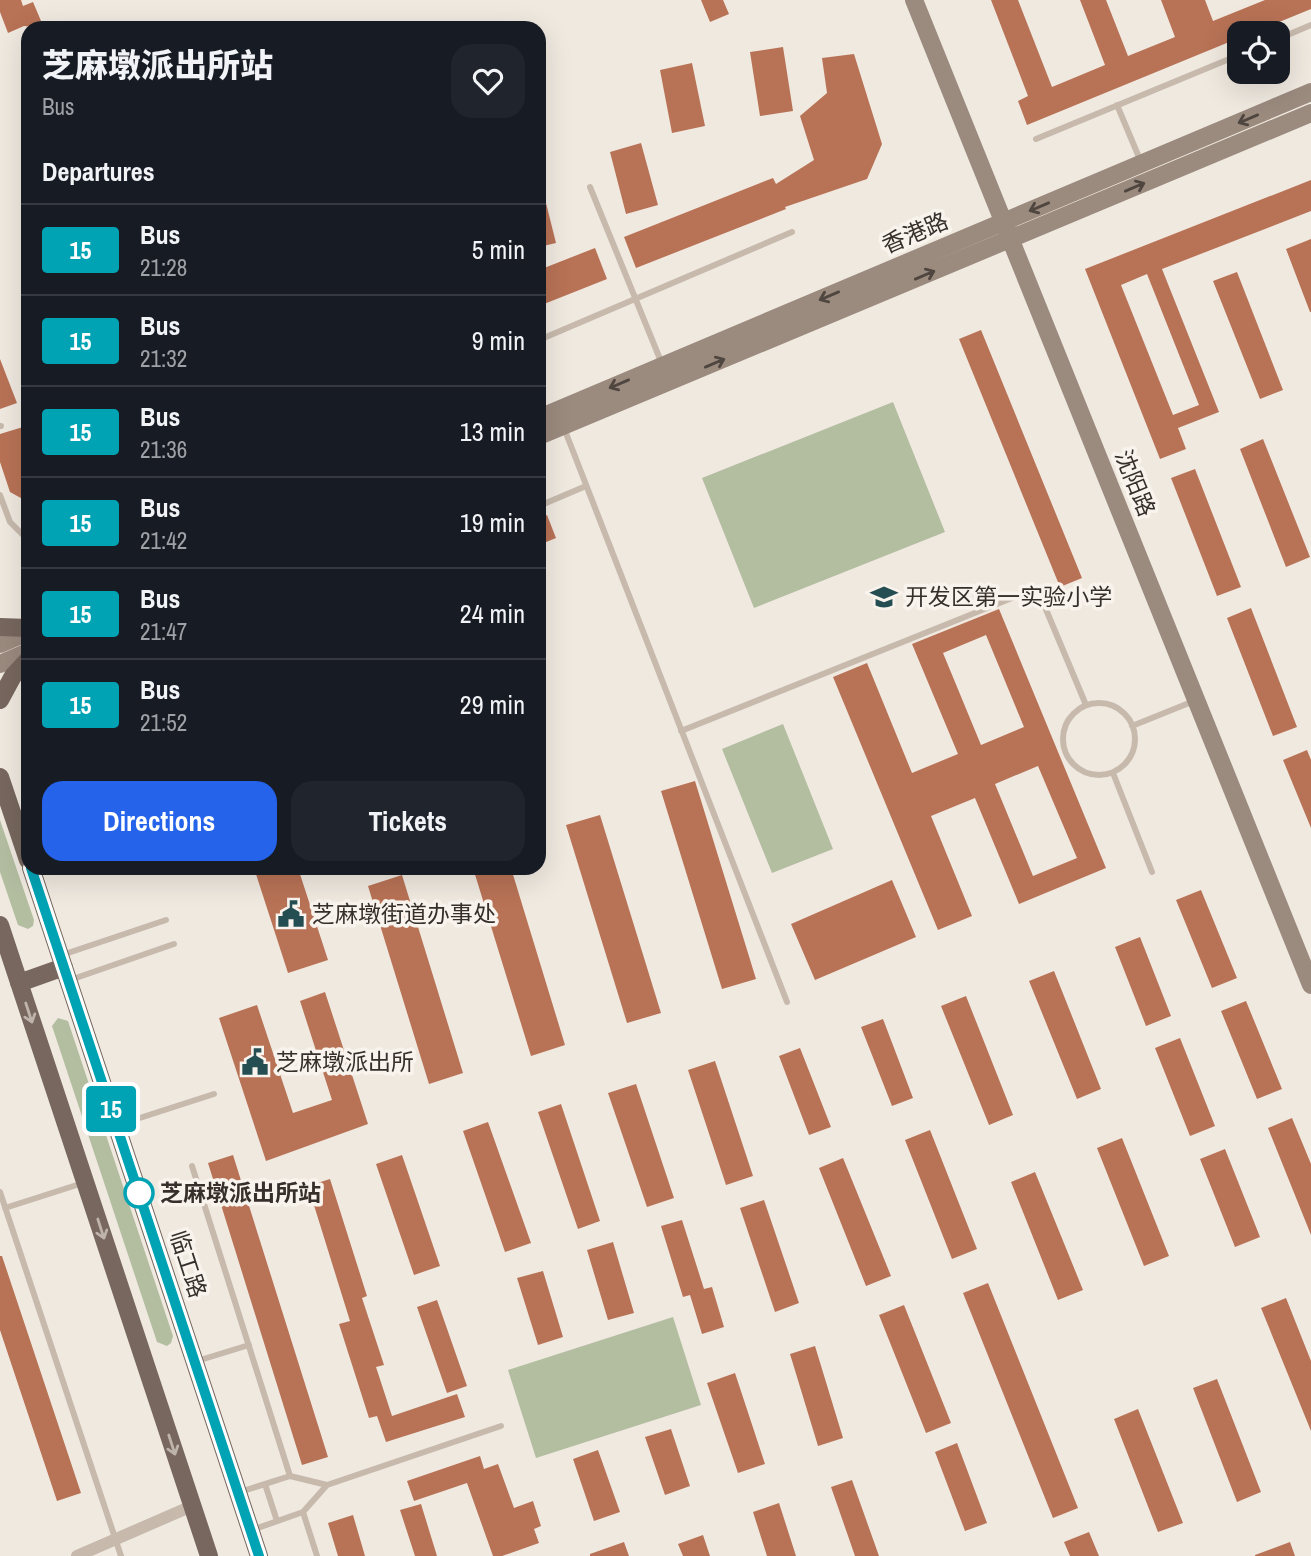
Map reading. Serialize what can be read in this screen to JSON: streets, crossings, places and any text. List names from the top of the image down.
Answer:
{
  "streets": {
    "main road": ["香港路", "沈阳路", "临工路"]
  },
  "crossings": [
    ["香港路", "沈阳路"]
  ],
  "places": {
    "school or university": ["开发区第一实验小学"],
    "public building": ["芝麻墩街道办事处", "芝麻墩派出所"],
    "other": ["芝麻墩派出所站"]
  },
  "lines": ["bus line 15"],
  "page": {
    "on_map": "15",
    "heading": [
      ["芝麻墩派出所站", "Bus"],
      "Departures"
    ],
    "list": [
      {
        "mark": "15",
        "name": "Bus",
        "note": "21:28",
        "value": "5 min"
      },
      {
        "mark": "15",
        "name": "Bus",
        "note": "21:32",
        "value": "9 min"
      },
      {
        "mark": "15",
        "name": "Bus",
        "note": "21:36",
        "value": "13 min"
      },
      {
        "mark": "15",
        "name": "Bus",
        "note": "21:42",
        "value": "19 min"
      },
      {
        "mark": "15",
        "name": "Bus",
        "note": "21:47",
        "value": "24 min"
      },
      {
        "mark": "15",
        "name": "Bus",
        "note": "21:52",
        "value": "29 min"
      }
    ],
    "buttons": ["Directions", "Tickets"]
  }
}
